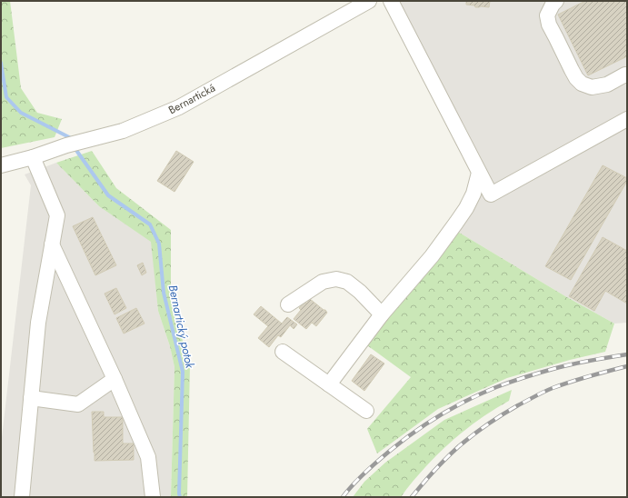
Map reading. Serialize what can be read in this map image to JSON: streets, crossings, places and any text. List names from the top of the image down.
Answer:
{
  "streets": {
    "street": ["Bernartická"]
  },
  "water": ["Bernartický potok"]
}
